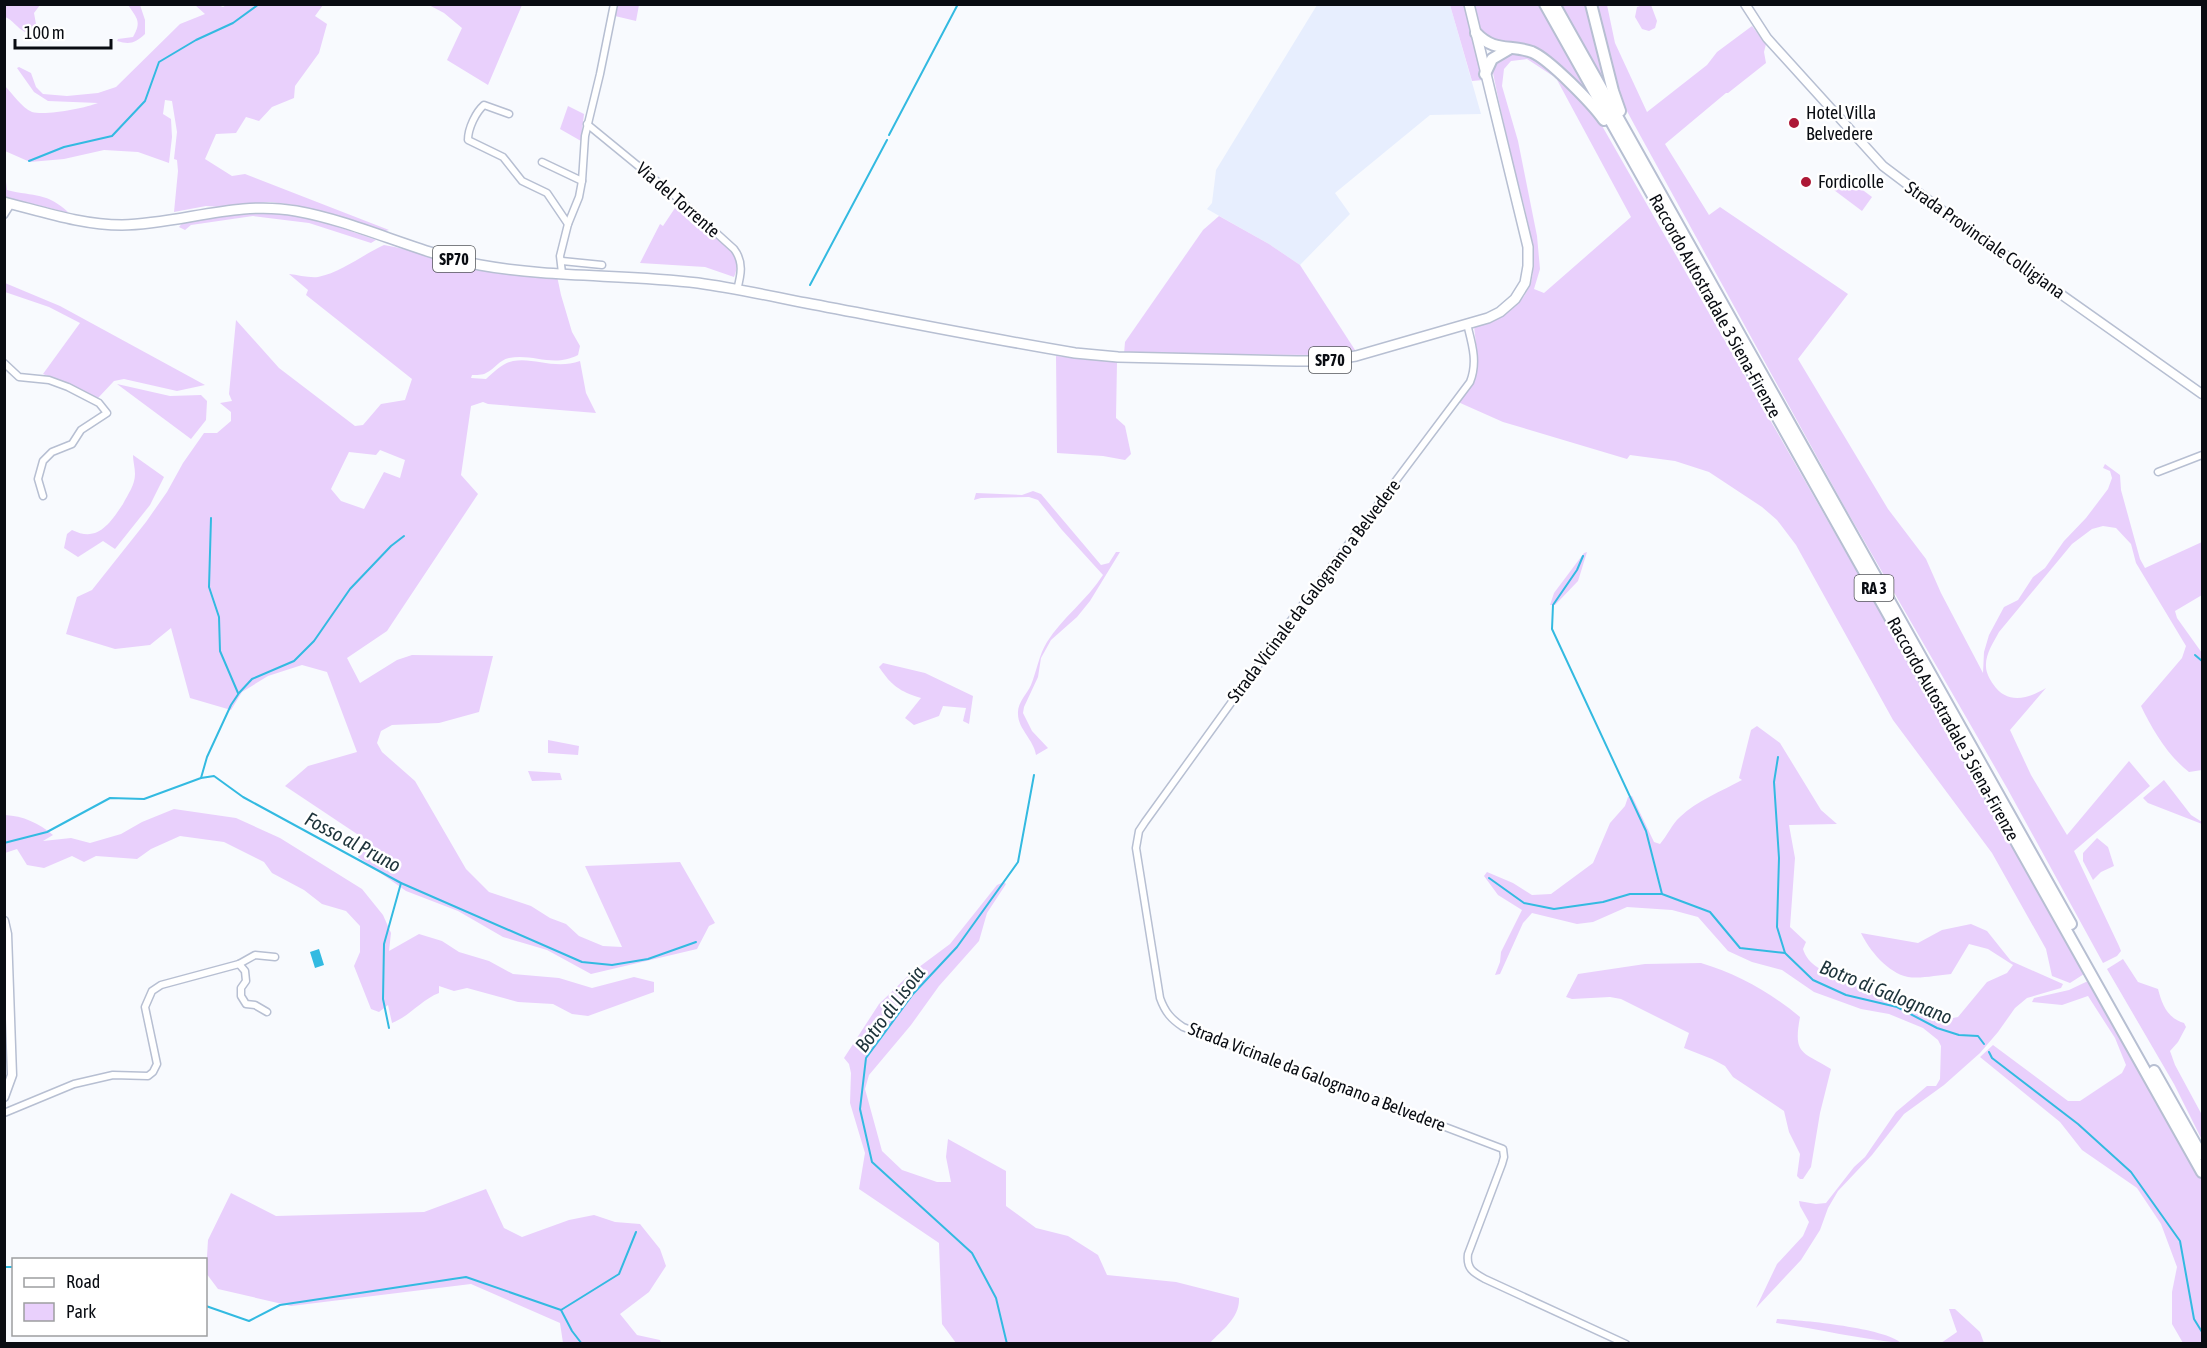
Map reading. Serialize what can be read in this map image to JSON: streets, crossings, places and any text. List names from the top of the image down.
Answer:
{
  "streets": {
    "highway": ["Raccordo Autostradale 3 Siena-Firenze", "RA 3"],
    "main road": ["Strada Provinciale Colligiana", "SP70"],
    "street": ["Via del Torrente", "Strada Vicinale da Galognano a Belvedere"]
  },
  "crossings": [
    ["Via del Torrente", "SP70"],
    ["SP70", "Strada Vicinale da Galognano a Belvedere"]
  ],
  "water": ["Fosso al Pruno", "Botro di Galognano", "Botro di Lisoia"],
  "places": ["Hotel Villa Belvedere", "Fordicolle"],
  "legend": ["Road", "Park"],
  "scale_bar": "100 m"
}
